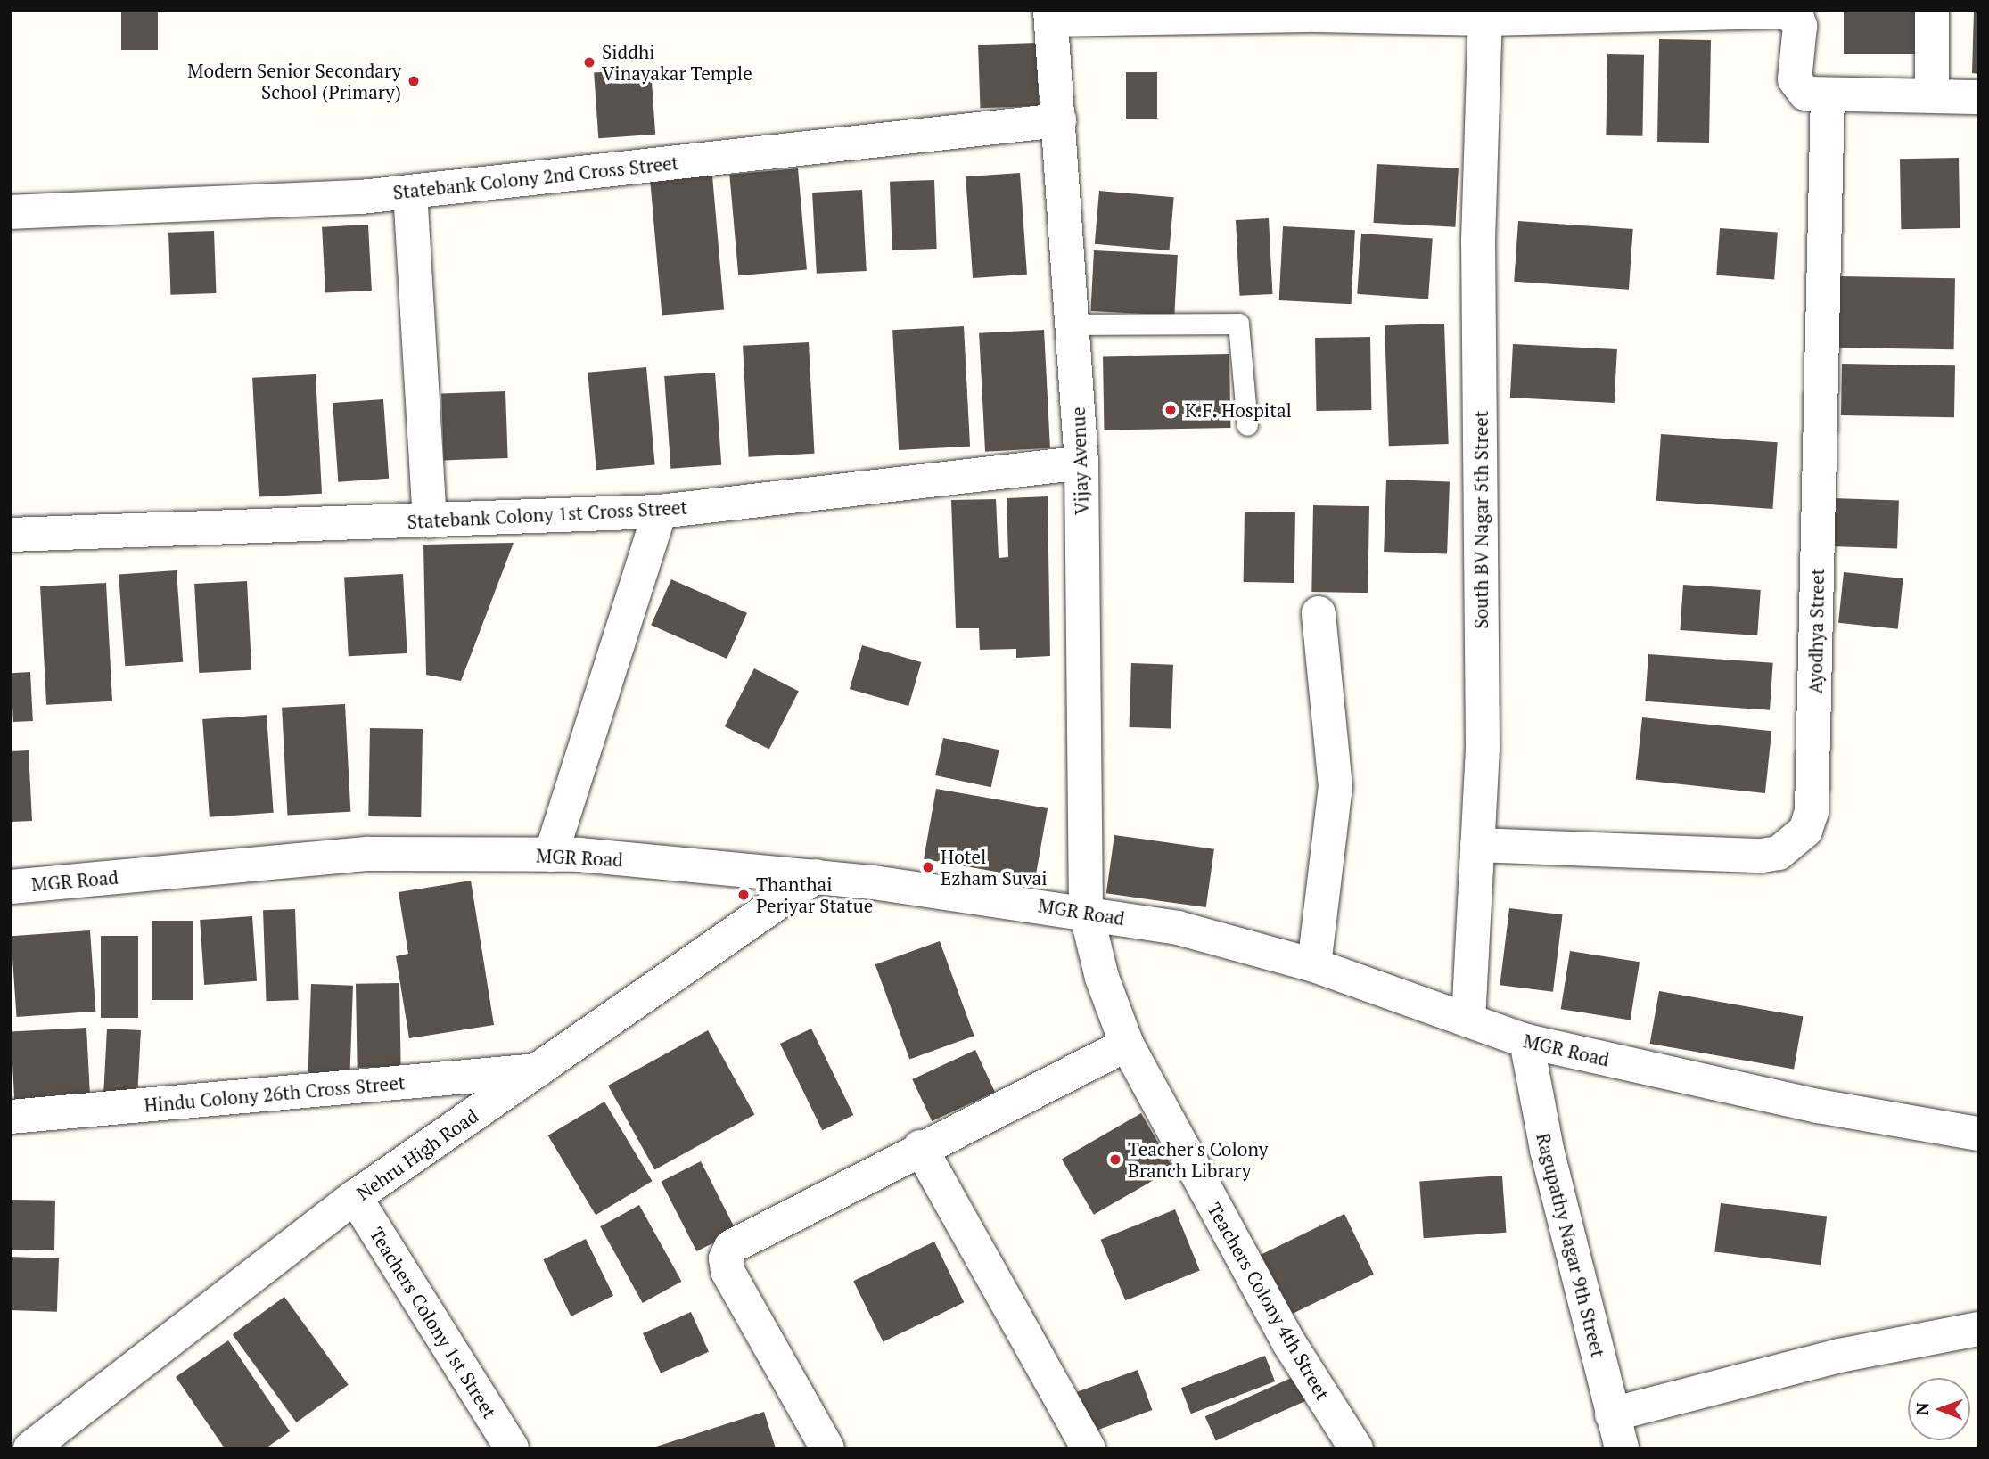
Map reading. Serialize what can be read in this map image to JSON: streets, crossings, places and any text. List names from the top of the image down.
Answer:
{
  "streets": {
    "street": [
      "Statebank Colony 2nd Cross Street",
      "Vijay Avenue",
      "Statebank Colony 1st Cross Street",
      "South BV Nagar 5th Street",
      "Ayodhya Street",
      "MGR Road",
      "Hindu Colony 26th Cross Street",
      "Nehru High Road",
      "Ragupathy Nagar 9th Street",
      "Teachers Colony 4th Street",
      "Teachers Colony 1st Street"
    ]
  },
  "crossings": [
    ["Statebank Colony 2nd Cross Street", "Vijay Avenue"],
    ["Vijay Avenue", "Statebank Colony 1st Cross Street"],
    ["Vijay Avenue", "MGR Road"],
    ["Vijay Avenue", "Teachers Colony 4th Street"],
    ["South BV Nagar 5th Street", "Ayodhya Street"],
    ["South BV Nagar 5th Street", "MGR Road"],
    ["MGR Road", "Nehru High Road"],
    ["MGR Road", "Ragupathy Nagar 9th Street"],
    ["MGR Road", "Teachers Colony 4th Street"],
    ["Hindu Colony 26th Cross Street", "Nehru High Road"],
    ["Nehru High Road", "Teachers Colony 1st Street"]
  ],
  "places": [
    "Siddhi Vinayakar Temple",
    "Modern Senior Secondary School (Primary)",
    "K.F. Hospital",
    "Hotel Ezham Suvai",
    "Thanthai Periyar Statue",
    "Teacher's Colony Branch Library"
  ],
  "north": "left"
}
